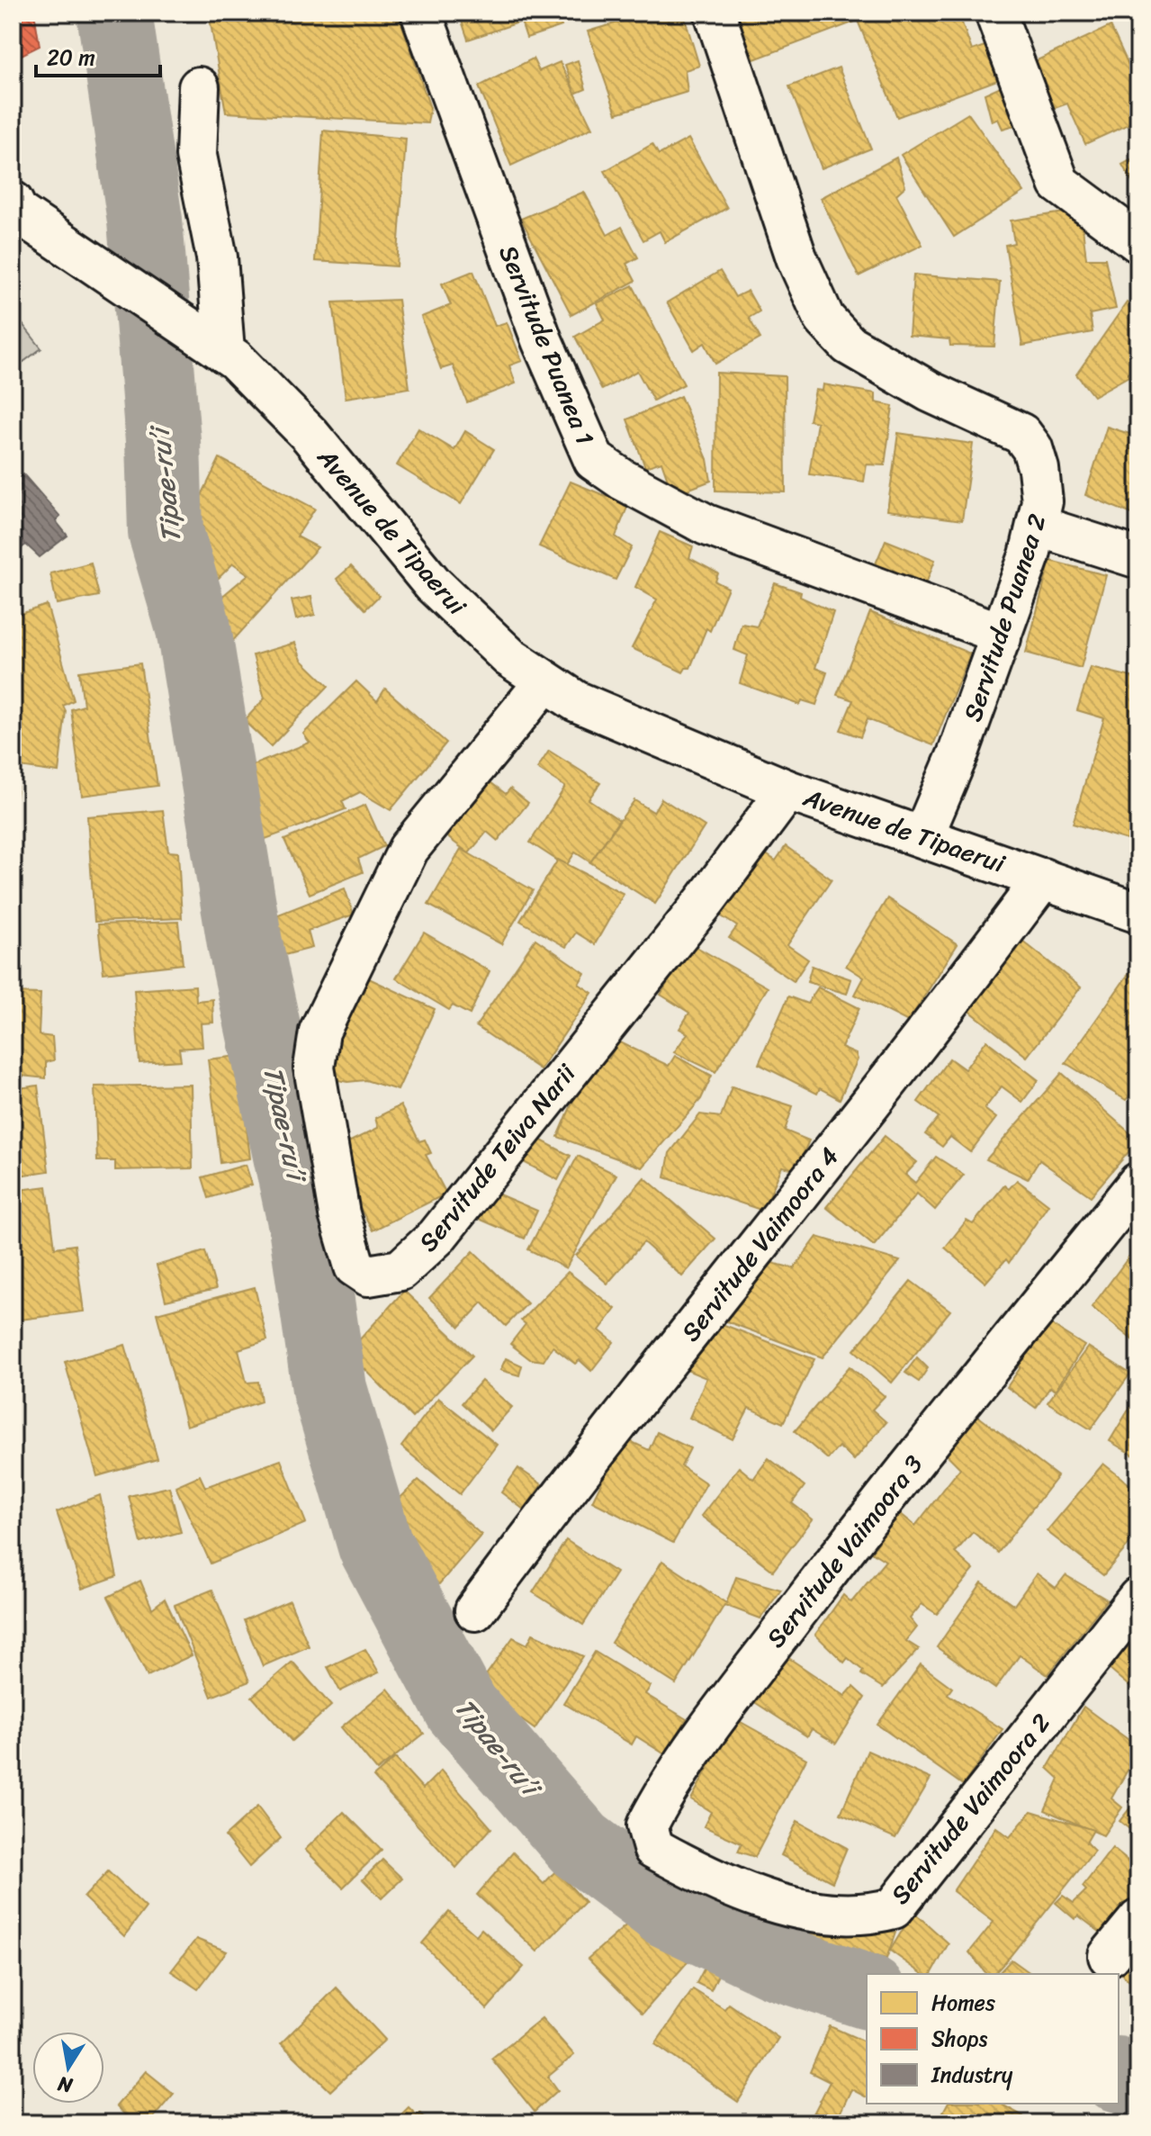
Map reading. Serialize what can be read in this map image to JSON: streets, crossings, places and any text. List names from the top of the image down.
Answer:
{
  "streets": {
    "street": [
      "Servitude Puanea 1",
      "Avenue de Tipaerui",
      "Servitude Puanea 2",
      "Servitude Teiva Narii",
      "Servitude Vaimoora 4",
      "Servitude Vaimoora 3",
      "Servitude Vaimoora 2"
    ]
  },
  "crossings": [
    ["Servitude Puanea 1", "Servitude Puanea 2"],
    ["Avenue de Tipaerui", "Servitude Puanea 2"],
    ["Avenue de Tipaerui", "Servitude Teiva Narii"],
    ["Avenue de Tipaerui", "Servitude Vaimoora 4"],
    ["Servitude Vaimoora 3", "Servitude Vaimoora 2"]
  ],
  "water": ["Tipae-ru’i"],
  "legend": ["Homes", "Shops", "Industry"],
  "scale_bar": "20 m",
  "north": "bottom"
}
